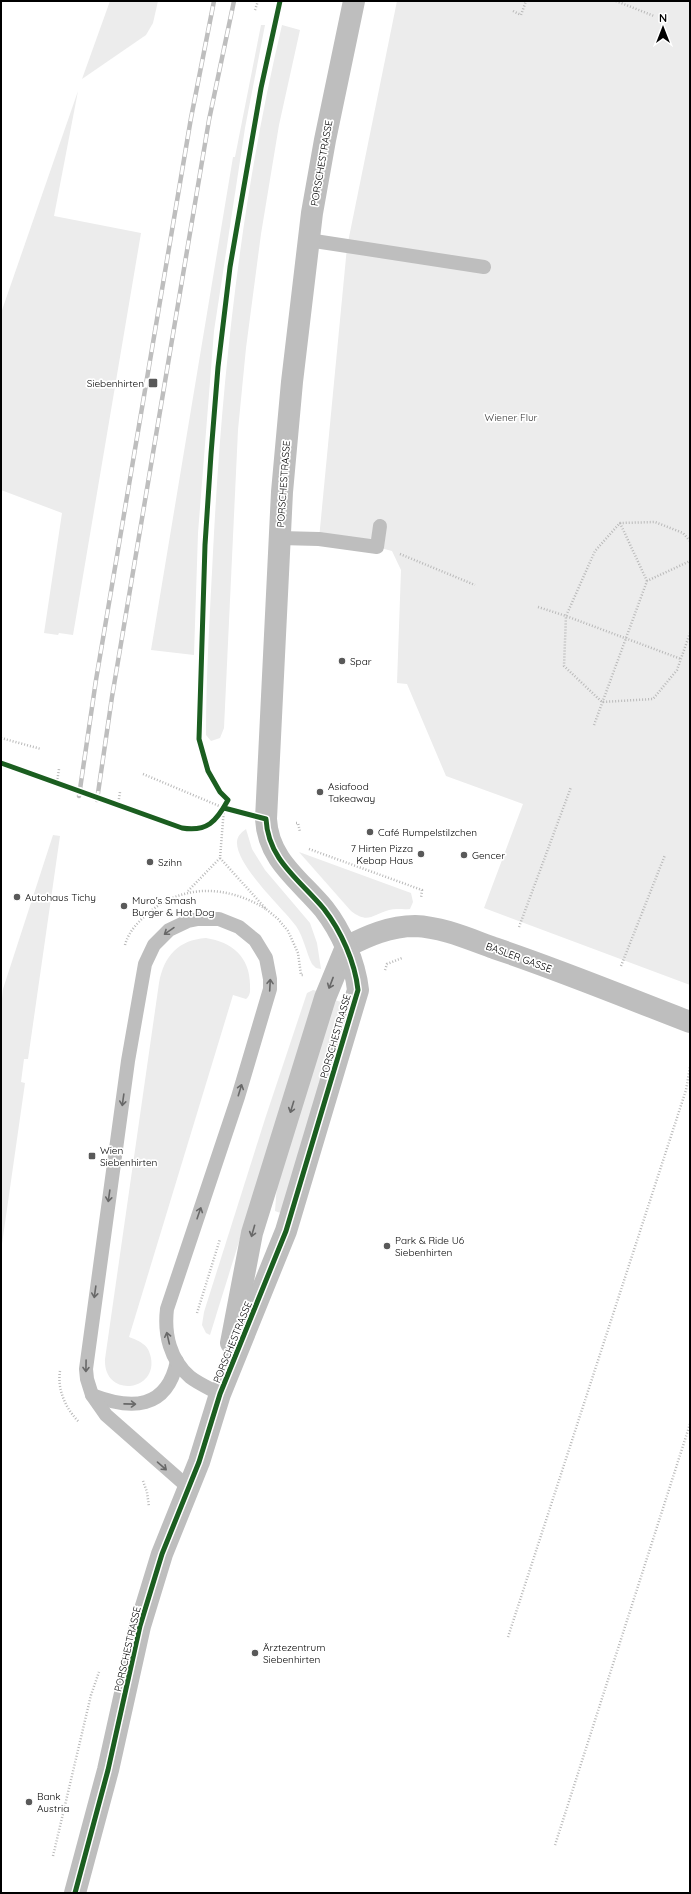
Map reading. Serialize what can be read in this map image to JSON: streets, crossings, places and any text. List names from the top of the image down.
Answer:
{
  "streets": {
    "street": ["PORSCHESTRASSE", "BASLER GASSE"]
  },
  "crossings": [
    ["PORSCHESTRASSE", "BASLER GASSE"]
  ],
  "parks": ["Wiener Flur"],
  "places": {
    "transit": ["Siebenhirten", "Wien Siebenhirten"],
    "other": [
      "Spar",
      "Asiafood Takeaway",
      "Café Rumpelstilzchen",
      "7 Hirten Pizza Kebap Haus",
      "Gencer",
      "Szihn",
      "Autohaus Tichy",
      "Muro's Smash Burger & Hot Dog",
      "Park & Ride U6 Siebenhirten",
      "Ärztezentrum Siebenhirten",
      "Bank Austria"
    ]
  },
  "north": "top"
}
